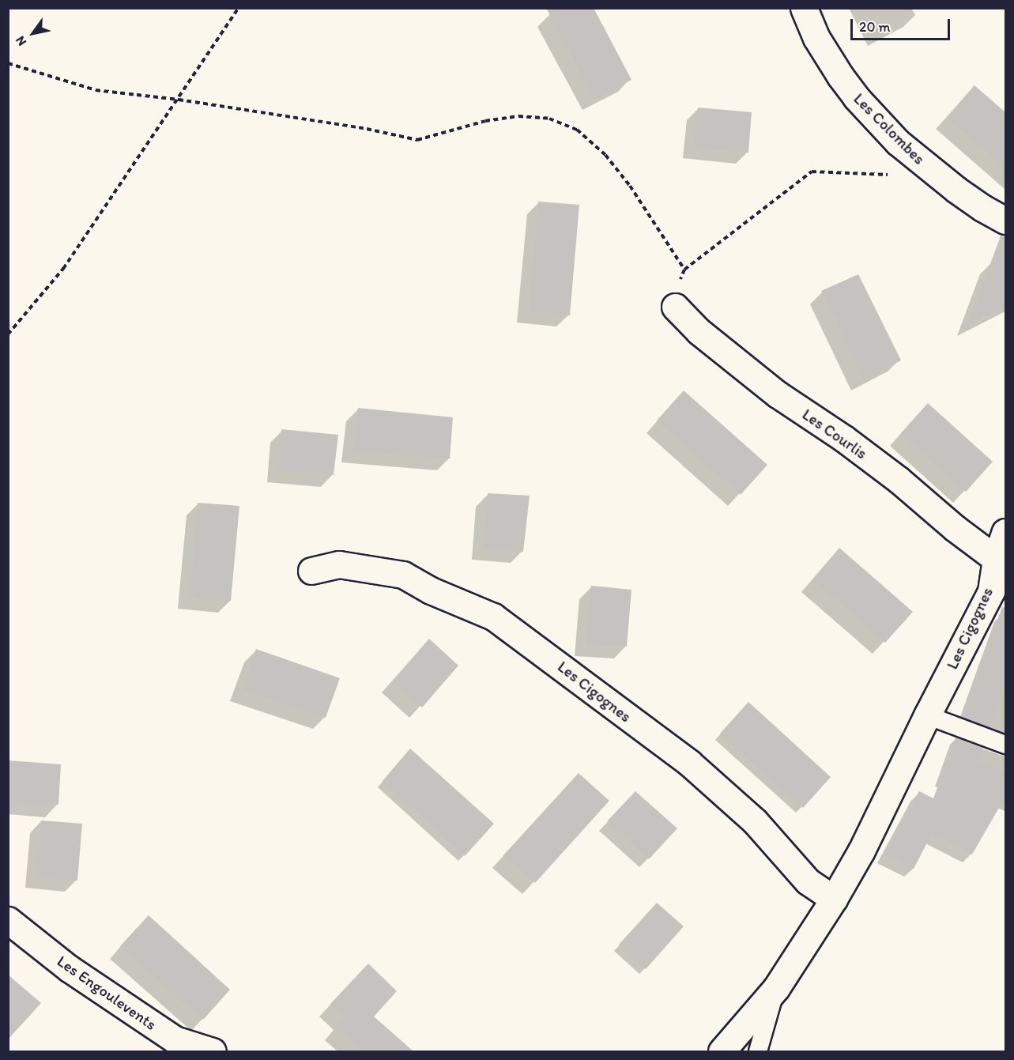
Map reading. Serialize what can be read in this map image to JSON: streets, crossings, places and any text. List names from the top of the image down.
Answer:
{
  "streets": {
    "street": [
      "Les Colombes",
      "Les Courlis",
      "Les Cigognes",
      "Les Engoulevents"
    ]
  },
  "crossings": [
    ["Les Courlis", "Les Cigognes"]
  ],
  "scale_bar": "20 m",
  "north": "bottom left"
}
